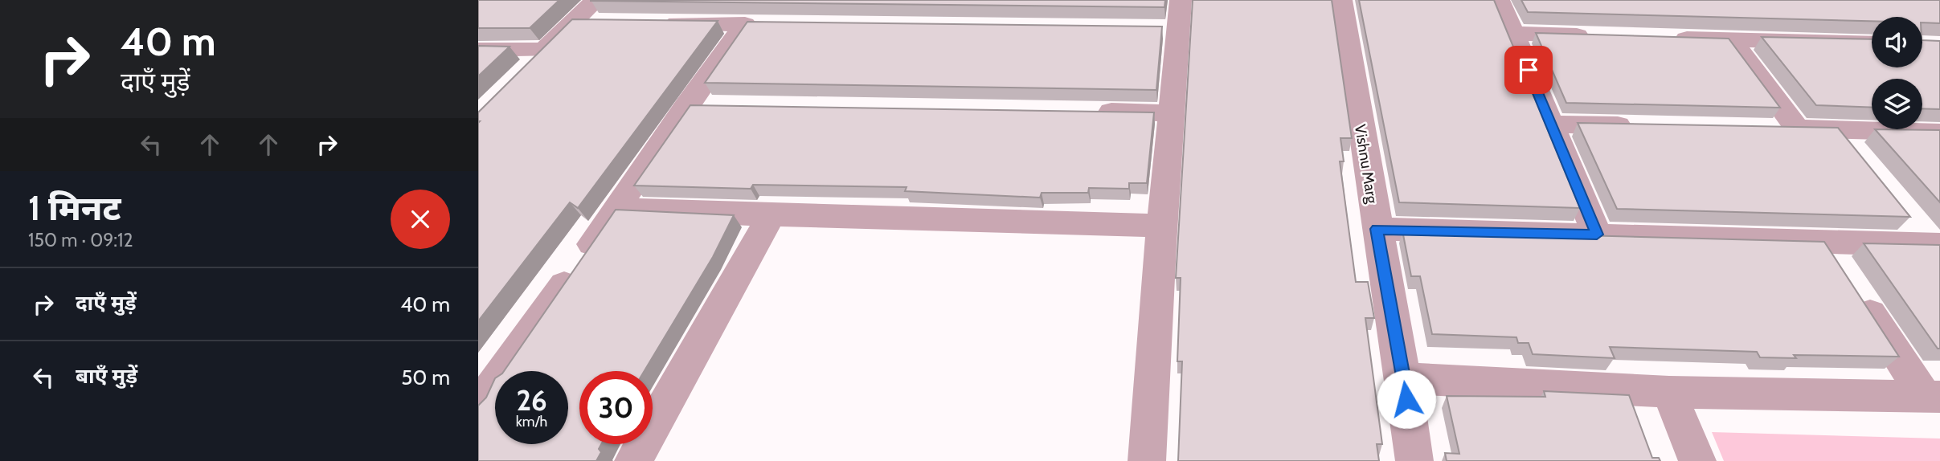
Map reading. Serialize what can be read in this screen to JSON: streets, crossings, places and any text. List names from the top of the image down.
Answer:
{
  "streets": {
    "street": ["Vishnu Marg"]
  },
  "page": {
    "turn": ["40 m", "दाएँ मुड़ें"],
    "heading": ["1 मिनट", "150 m · 09:12"],
    "list": [
      {
        "name": "दाएँ मुड़ें",
        "value": "40 m"
      },
      {
        "name": "बाएँ मुड़ें",
        "value": "50 m"
      }
    ],
    "speed": "26 km/h",
    "limit": "30"
  }
}
